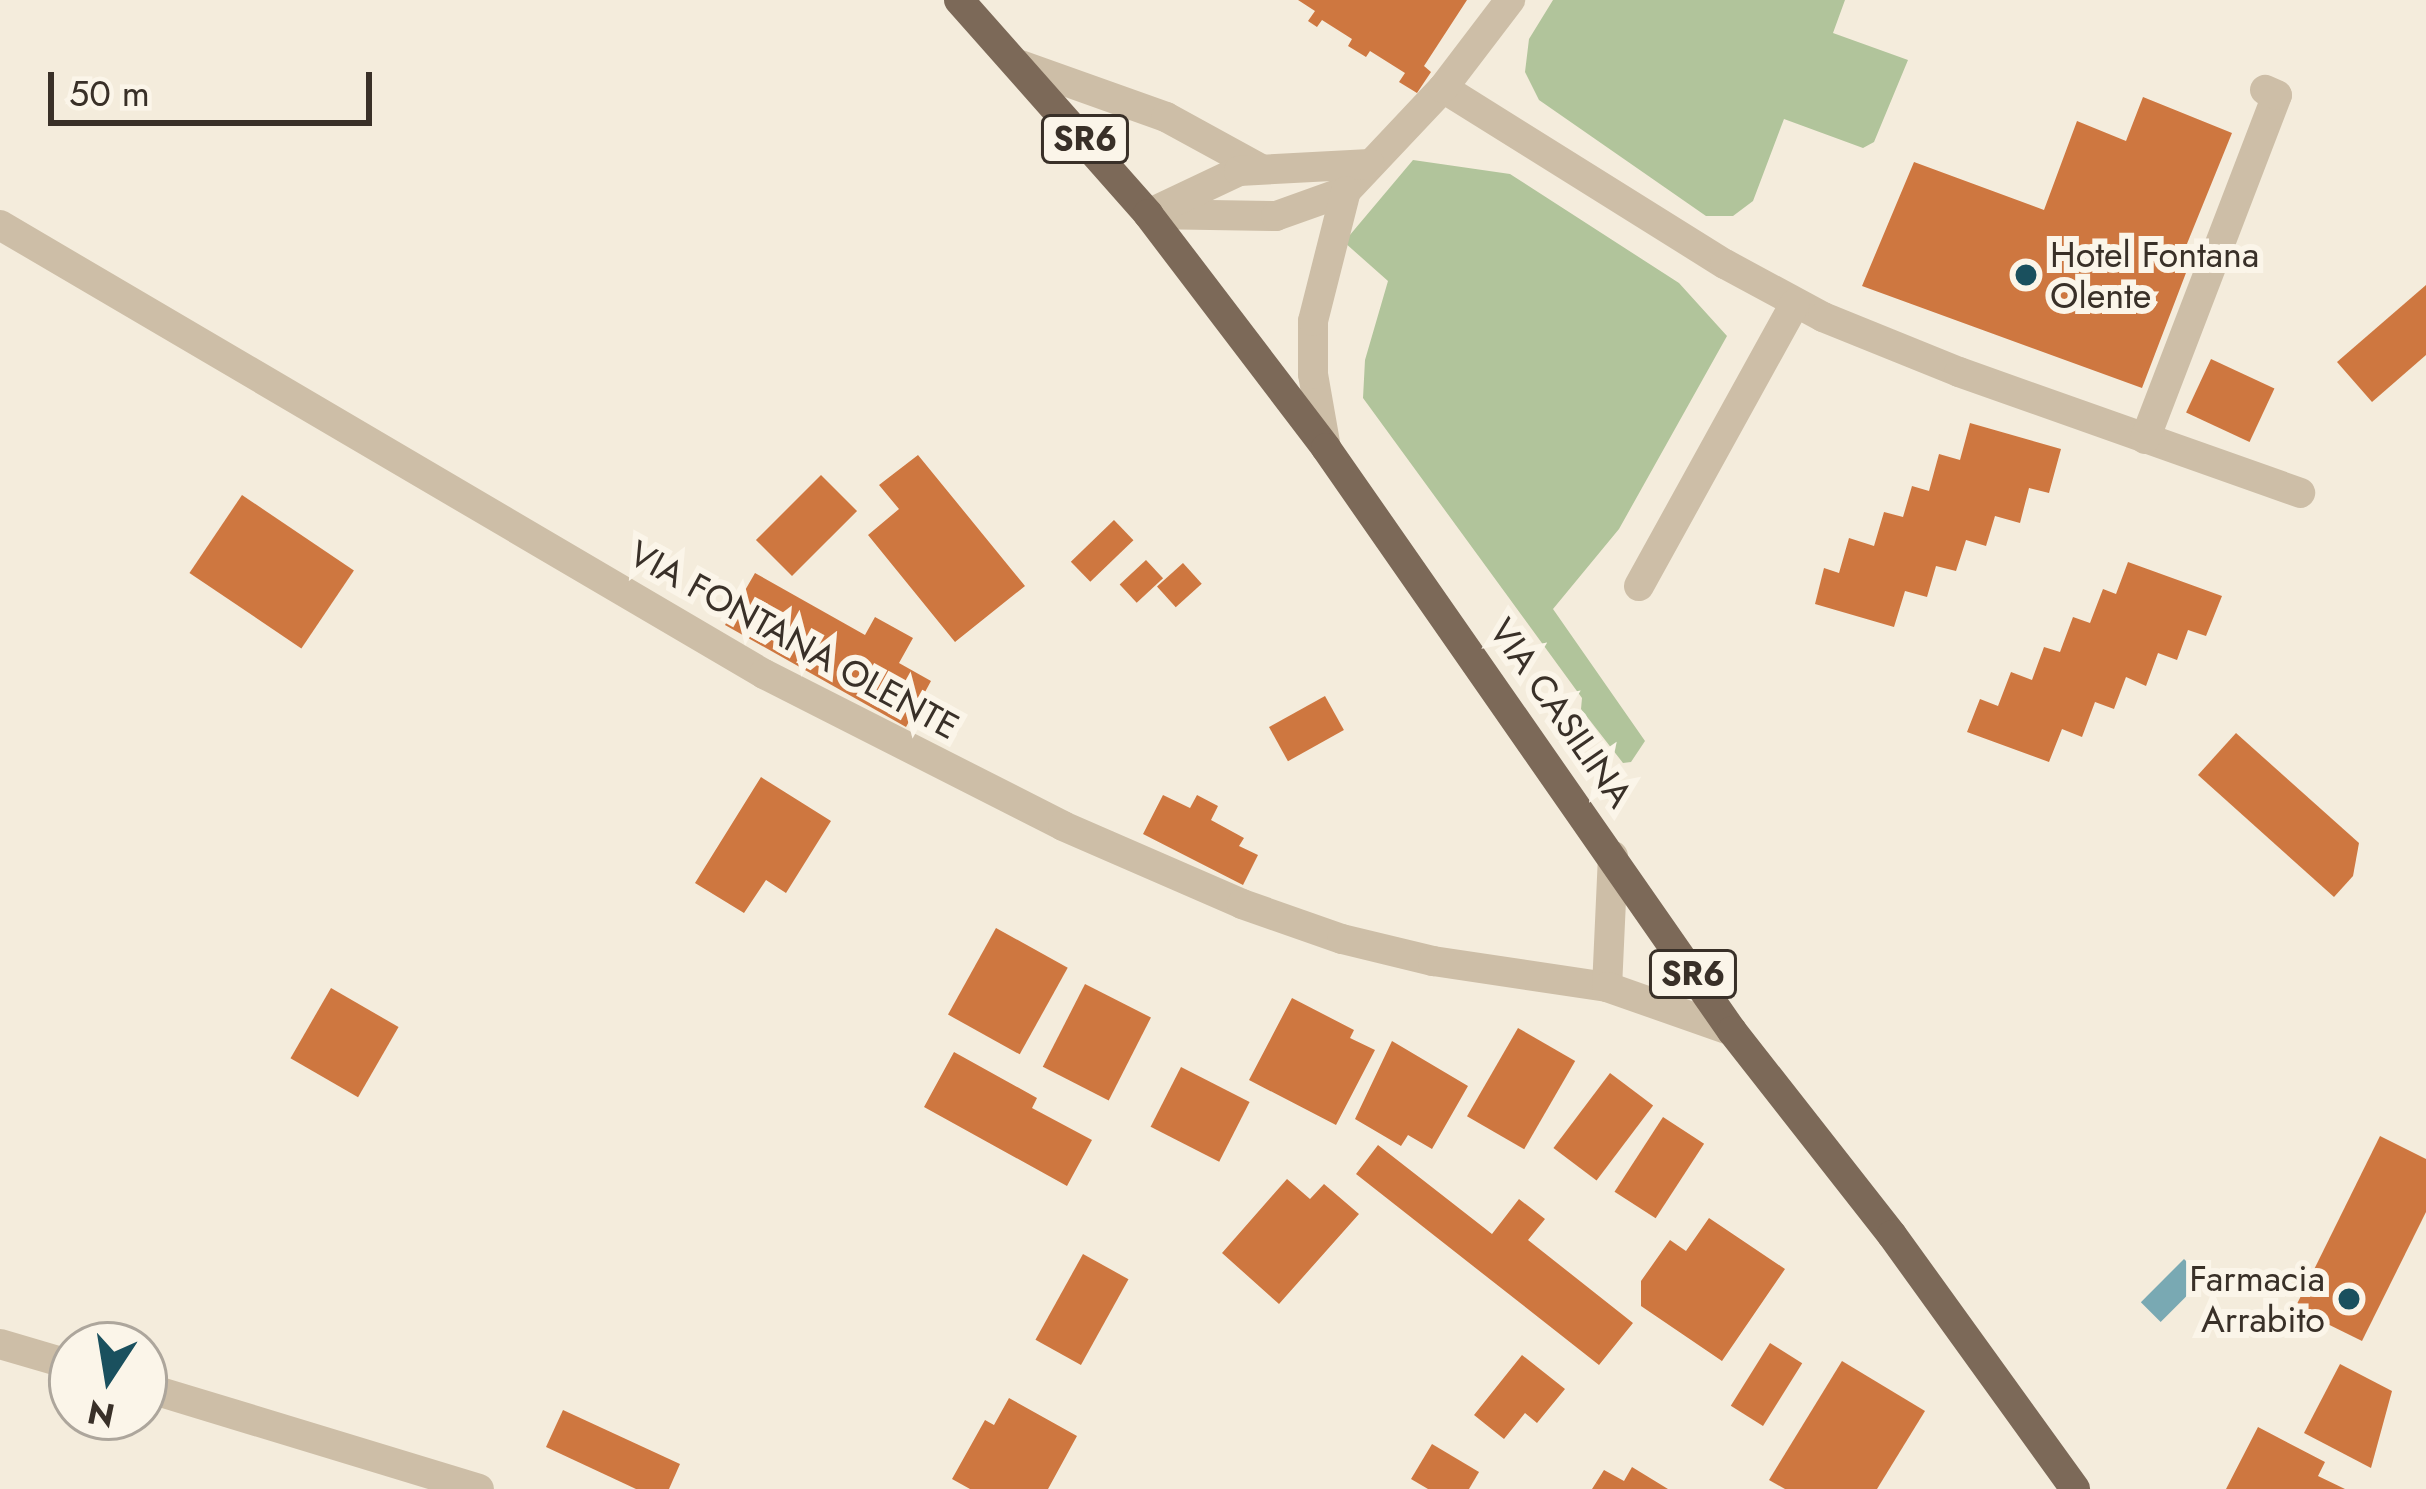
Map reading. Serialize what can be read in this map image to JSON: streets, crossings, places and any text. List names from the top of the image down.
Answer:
{
  "streets": {
    "main road": ["SR6", "VIA CASILINA"],
    "street": ["VIA FONTANA OLENTE"]
  },
  "crossings": [
    ["VIA FONTANA OLENTE", "VIA CASILINA"]
  ],
  "places": ["Hotel Fontana Olente", "Farmacia Arrabito"],
  "scale_bar": "50 m",
  "north": "bottom"
}
